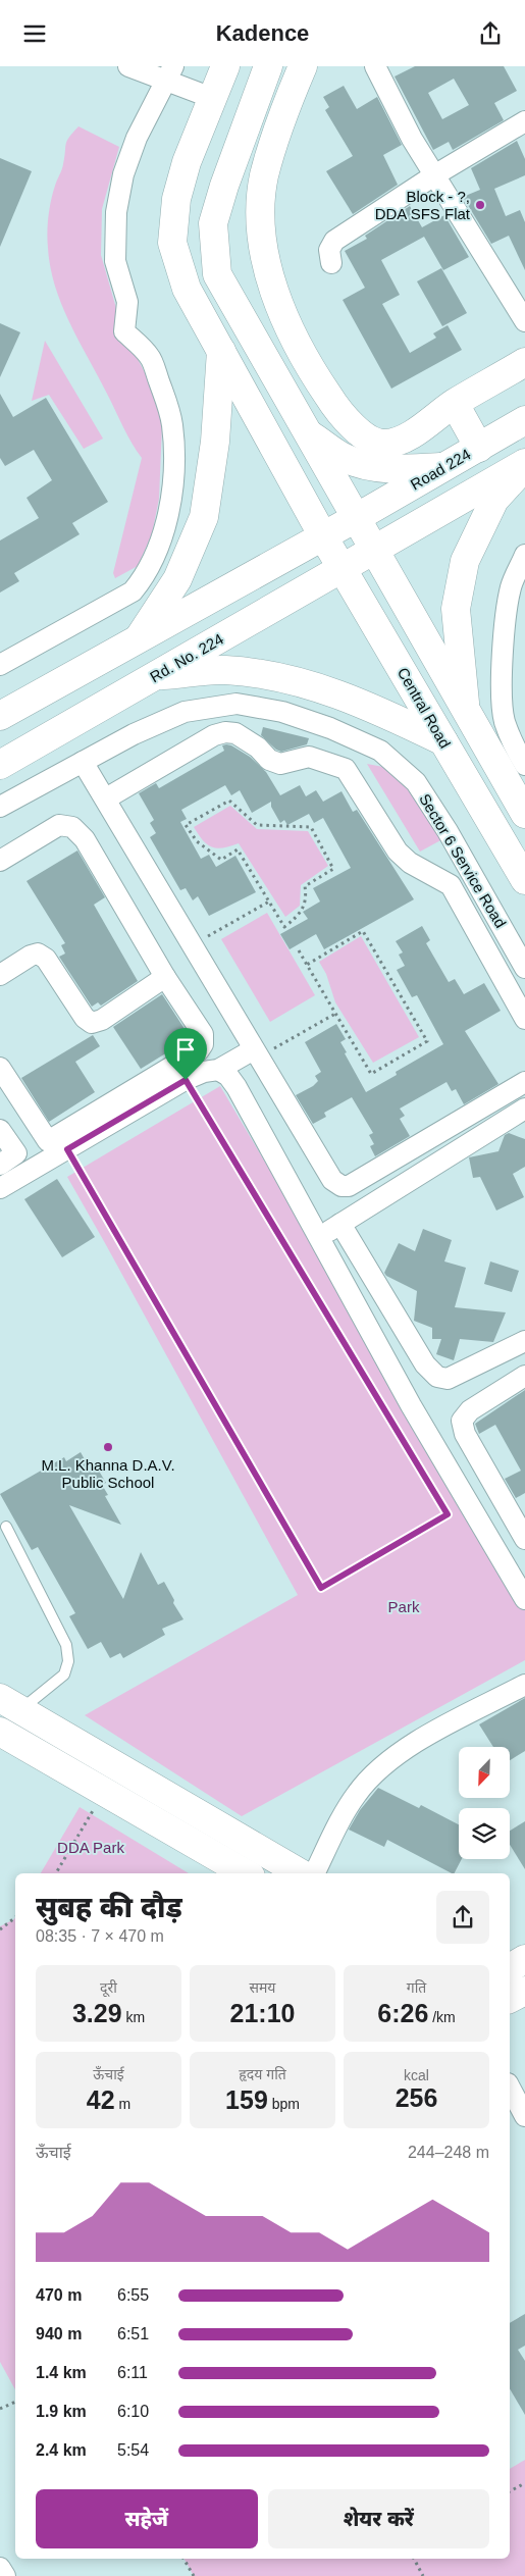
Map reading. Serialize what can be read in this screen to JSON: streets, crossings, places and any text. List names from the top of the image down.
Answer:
{
  "streets": {
    "main road": ["Road 224", "Rd. No. 224", "Central Road"],
    "street": ["Sector 6 Service Road"]
  },
  "crossings": [
    ["Rd. No. 224", "Central Road"]
  ],
  "parks": ["Park", "DDA Park"],
  "places": ["Block - ?, DDA SFS Flat", "M.L. Khanna D.A.V. Public School"],
  "north": "bottom left",
  "page": {
    "header": "Kadence",
    "heading": ["सुबह की दौड़", "08:35 · 7 × 470 m"],
    "stats": [
      ["दूरी", "3.29 km"],
      ["समय", "21:10"],
      ["गति", "6:26 /km"],
      ["ऊँचाई", "42 m"],
      ["हृदय गति", "159 bpm"],
      ["kcal", "256"]
    ],
    "chart": ["ऊँचाई", "244–248 m"],
    "list": [
      {
        "name": "470 m",
        "note": "6:55"
      },
      {
        "name": "940 m",
        "note": "6:51"
      },
      {
        "name": "1.4 km",
        "note": "6:11"
      },
      {
        "name": "1.9 km",
        "note": "6:10"
      },
      {
        "name": "2.4 km",
        "note": "5:54"
      }
    ],
    "buttons": ["सहेजें", "शेयर करें"]
  }
}
